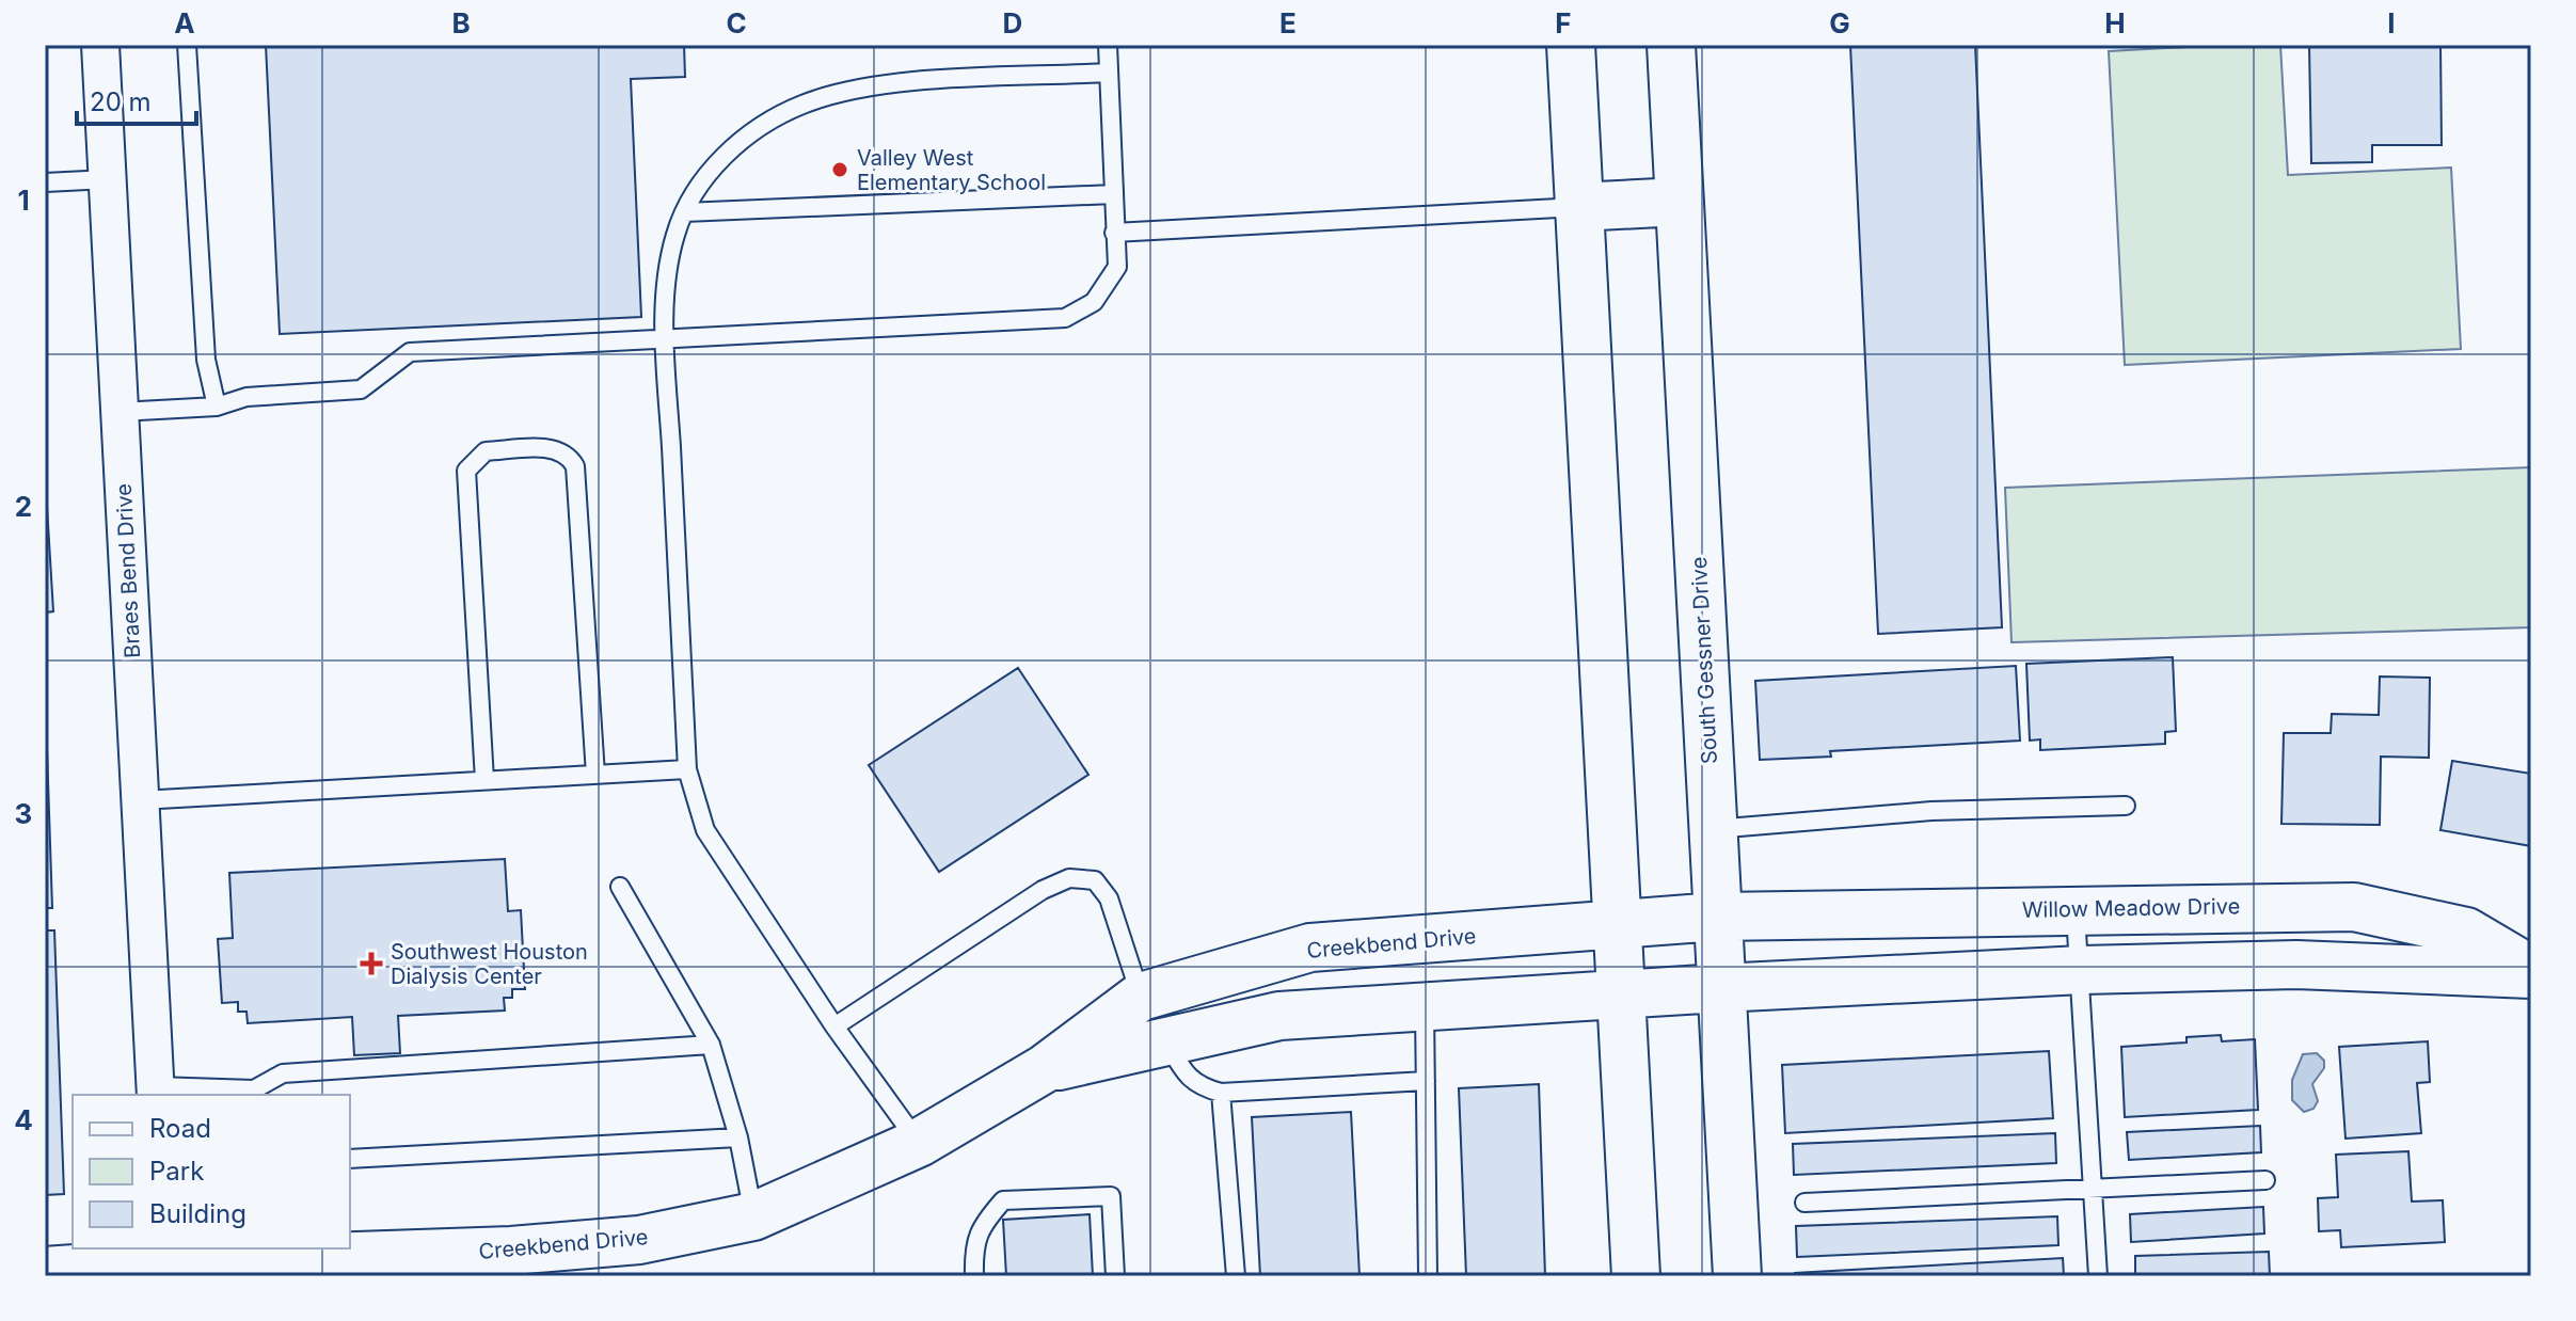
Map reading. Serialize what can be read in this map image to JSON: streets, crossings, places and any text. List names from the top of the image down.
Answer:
{
  "streets": {
    "street": [
      "Braes Bend Drive",
      "South Gessner Drive",
      "Willow Meadow Drive",
      "Creekbend Drive"
    ]
  },
  "crossings": [
    ["South Gessner Drive", "Willow Meadow Drive"],
    ["South Gessner Drive", "Creekbend Drive"],
    ["Willow Meadow Drive", "Creekbend Drive"]
  ],
  "places": {
    "other": ["Valley West Elementary School"],
    "health": ["Southwest Houston Dialysis Center"]
  },
  "legend": ["Road", "Park", "Building"],
  "scale_bar": "20 m",
  "grid": {
    "columns": [
      "A",
      "B",
      "C",
      "D",
      "E",
      "F",
      "G",
      "H",
      "I"
    ],
    "rows": [
      "1",
      "2",
      "3",
      "4"
    ]
  }
}
